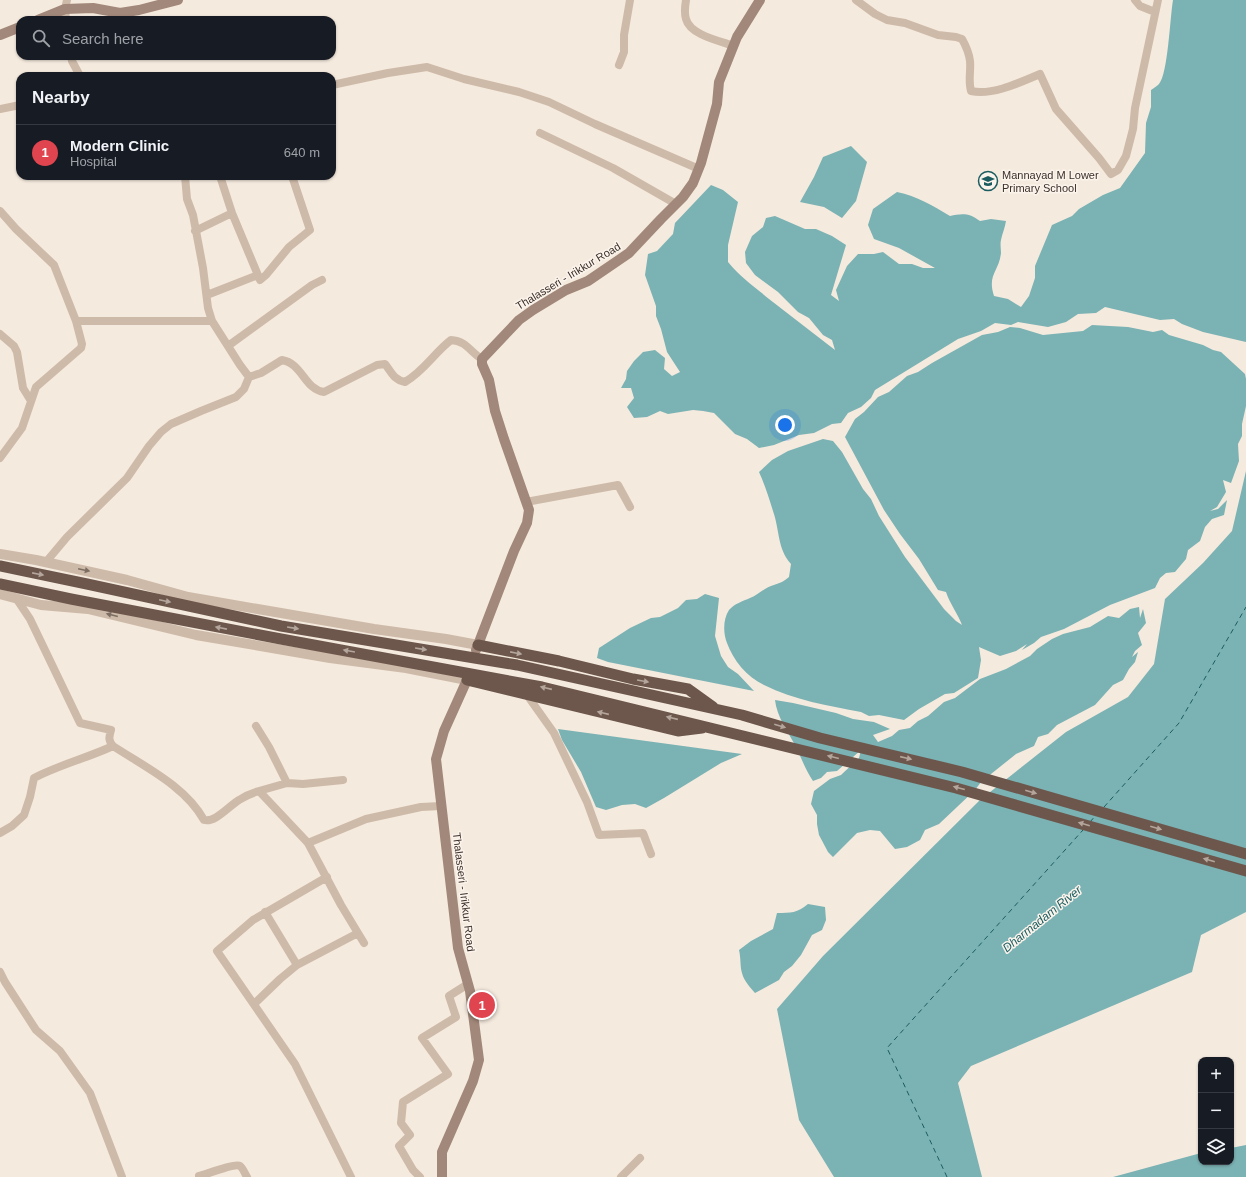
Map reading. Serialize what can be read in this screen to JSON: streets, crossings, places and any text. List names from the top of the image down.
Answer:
{
  "streets": {
    "main road": ["Thalasseri - Irikkur Road"]
  },
  "water": ["Dharmadam River"],
  "places": {
    "school or university": ["Mannayad M Lower Primary School"]
  },
  "page": {
    "search": "Search here",
    "heading": "Nearby",
    "list": [
      {
        "mark": "1",
        "name": "Modern Clinic",
        "note": "Hospital",
        "value": "640 m"
      }
    ],
    "pins": "1",
    "map_buttons": ["+", "−"]
  }
}
